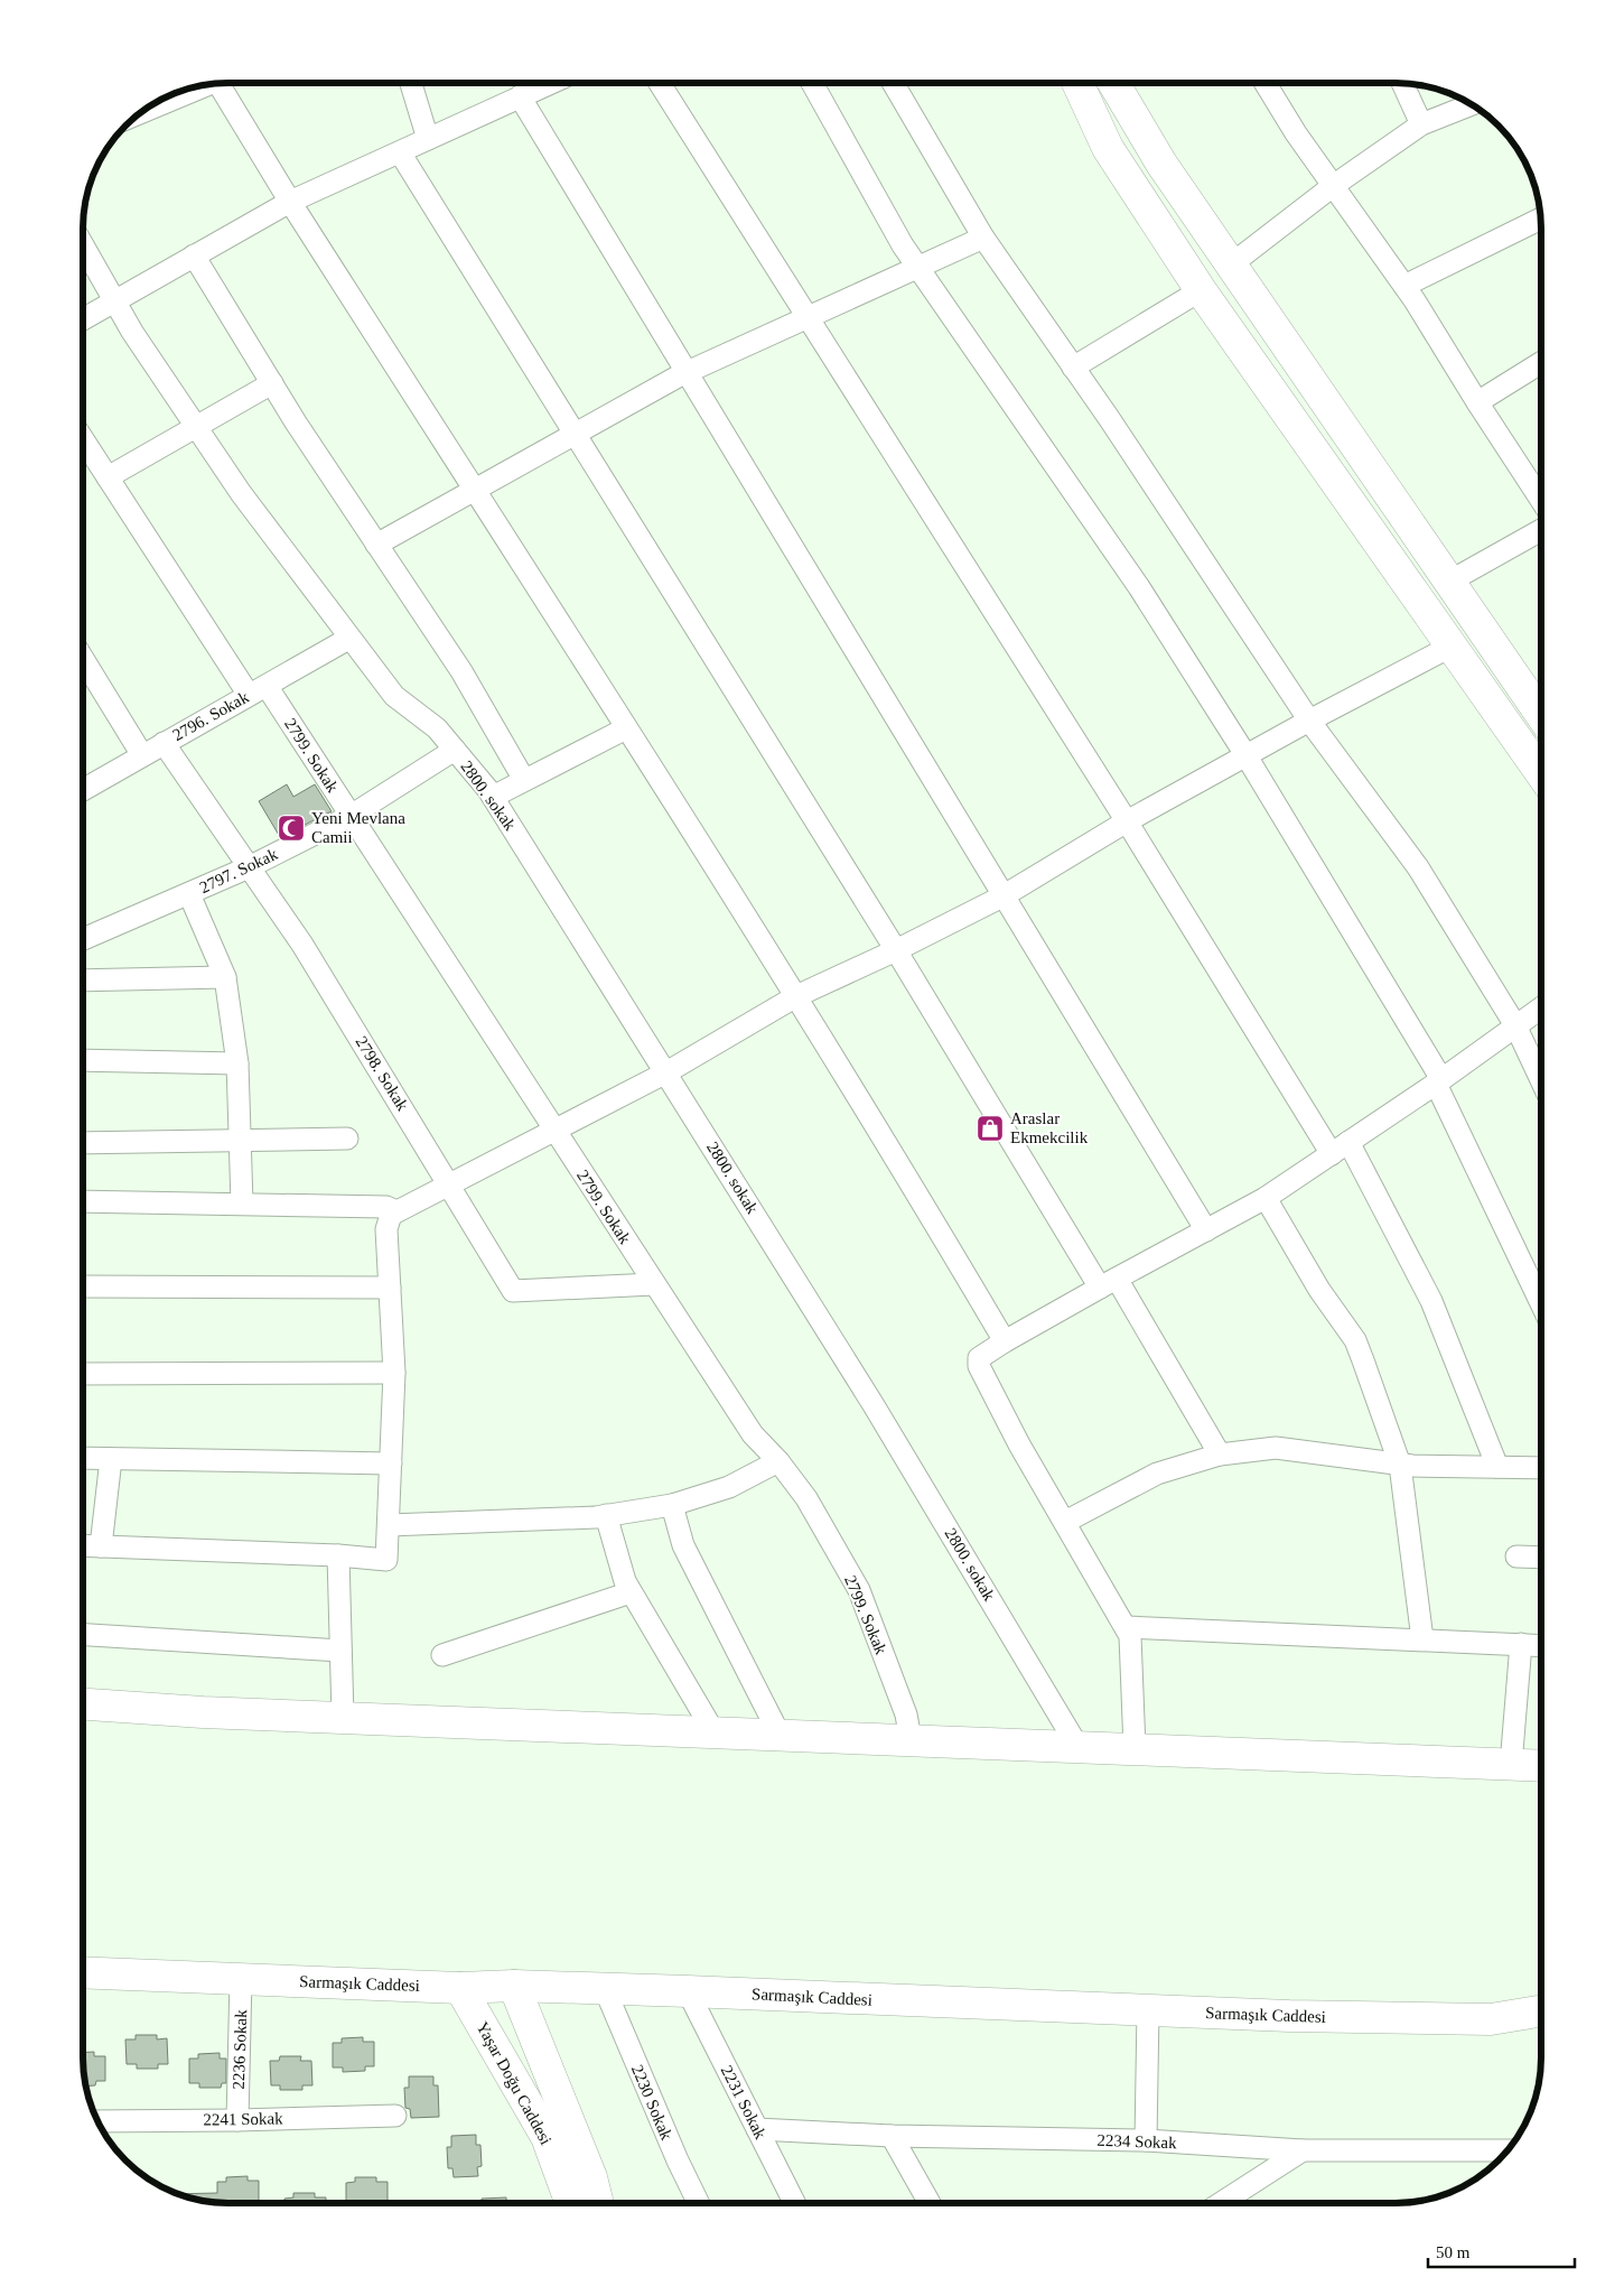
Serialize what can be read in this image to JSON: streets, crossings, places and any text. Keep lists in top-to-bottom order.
{
  "streets": {
    "main road": ["Sarmaşık Caddesi", "Yaşar Doğu Caddesi"],
    "street": [
      "2796. Sokak",
      "2799. Sokak",
      "2800. sokak",
      "2797. Sokak",
      "2798. Sokak",
      "2236 Sokak",
      "2230 Sokak",
      "2231 Sokak",
      "2241 Sokak",
      "2234 Sokak"
    ]
  },
  "crossings": [
    ["2796. Sokak", "2799. Sokak"],
    ["2796. Sokak", "2800. sokak"],
    ["2796. Sokak", "2798. Sokak"],
    ["2799. Sokak", "2797. Sokak"],
    ["2799. Sokak", "2798. Sokak"],
    ["2800. sokak", "2797. Sokak"],
    ["2797. Sokak", "2798. Sokak"],
    ["Sarmaşık Caddesi", "2236 Sokak"],
    ["Sarmaşık Caddesi", "Yaşar Doğu Caddesi"],
    ["Sarmaşık Caddesi", "2230 Sokak"],
    ["Sarmaşık Caddesi", "2231 Sokak"],
    ["2236 Sokak", "2241 Sokak"],
    ["2231 Sokak", "2234 Sokak"]
  ],
  "places": {
    "mosque": ["Yeni Mevlana Camii"],
    "shop": ["Araslar Ekmekcilik"]
  },
  "scale_bar": "50 m"
}
